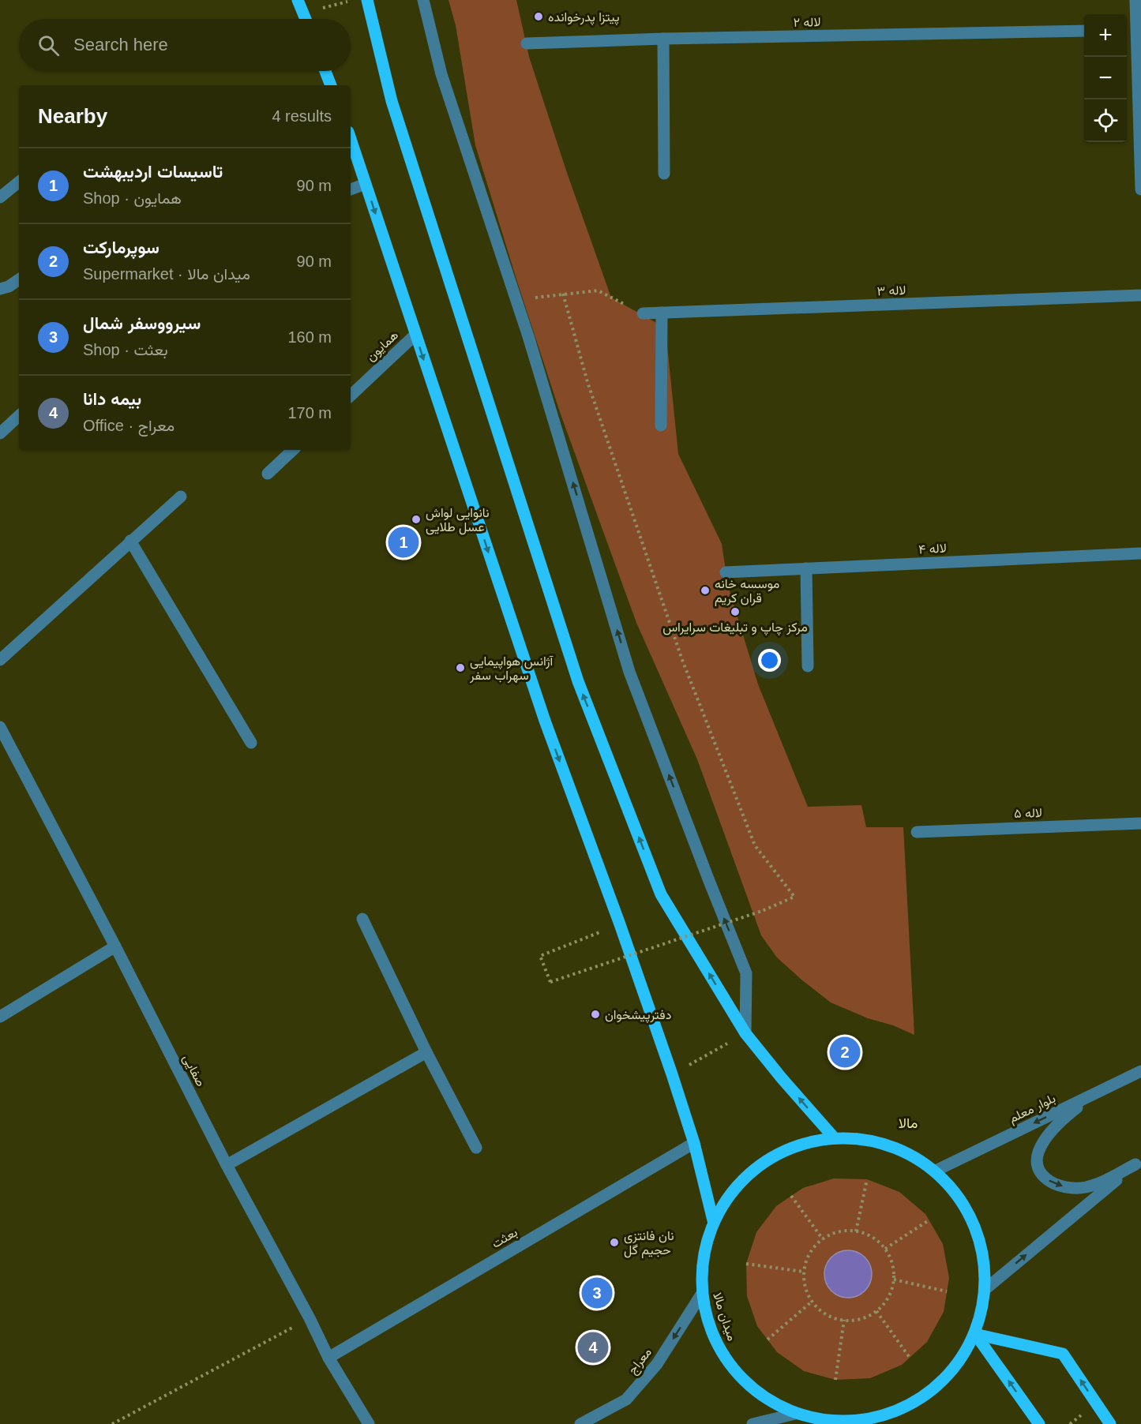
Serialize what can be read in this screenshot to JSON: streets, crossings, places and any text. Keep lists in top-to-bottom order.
{
  "streets": {
    "main road": ["میدان مالا"],
    "street": [
      "لاله ۲",
      "لاله ۳",
      "همایون",
      "لاله ۴",
      "لاله ۵",
      "صفایی",
      "بلوار معلم",
      "بعثت",
      "معراج"
    ]
  },
  "crossings": [
    ["صفایی", "بعثت"],
    ["بلوار معلم", "میدان مالا"],
    ["میدان مالا", "معراج"]
  ],
  "one_way": ["معراج"],
  "districts": ["مالا"],
  "places": [
    "پیتزا پدرخوانده",
    "نانوایی لواش عسل طلایی",
    "موسسه خانه قران کریم",
    "مرکز چاپ و تبلیغات سرایراس",
    "آژانس هواپیمایی سهراب سفر",
    "دفترپیشخوان",
    "نان فانتزی حجیم گل"
  ],
  "page": {
    "map_buttons": ["+", "−"],
    "search": "Search here",
    "heading": ["Nearby", "4 results"],
    "list": [
      {
        "mark": "1",
        "name": "تاسیسات اردیبهشت",
        "note": "Shop · همایون",
        "value": "90 m"
      },
      {
        "mark": "2",
        "name": "سوپرمارکت",
        "note": "Supermarket · میدان مالا",
        "value": "90 m"
      },
      {
        "mark": "3",
        "name": "سیرووسفر شمال",
        "note": "Shop · بعثت",
        "value": "160 m"
      },
      {
        "mark": "4",
        "name": "بیمه دانا",
        "note": "Office · معراج",
        "value": "170 m"
      }
    ],
    "pins": [
      "1",
      "2",
      "3",
      "4"
    ]
  }
}
